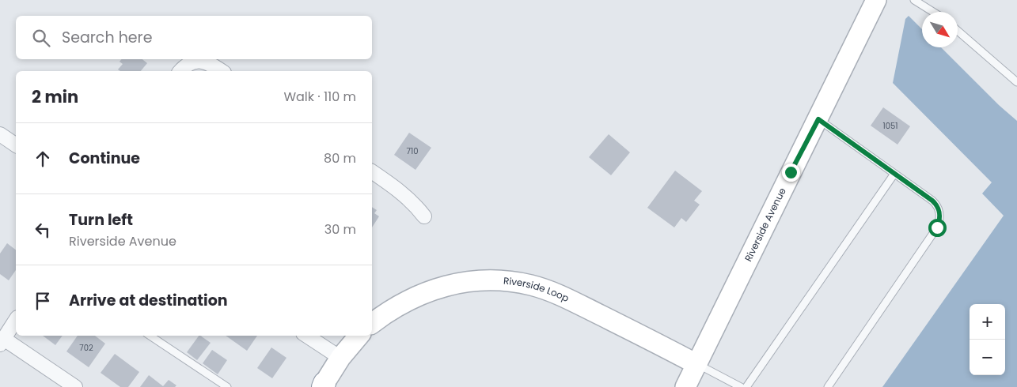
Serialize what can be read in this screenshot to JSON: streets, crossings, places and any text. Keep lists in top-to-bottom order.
{
  "streets": {
    "street": ["Riverside Avenue", "Riverside Loop"]
  },
  "crossings": [
    ["Riverside Avenue", "Riverside Loop"]
  ],
  "house_numbers": ["1051", "710", "702"],
  "north": "bottom right",
  "page": {
    "search": "Search here",
    "heading": ["2 min", "Walk · 110 m"],
    "list": [
      ["Continue", "80 m"],
      ["Turn left", "Riverside Avenue", "30 m"],
      "Arrive at destination"
    ],
    "map_buttons": ["+", "−"]
  }
}
